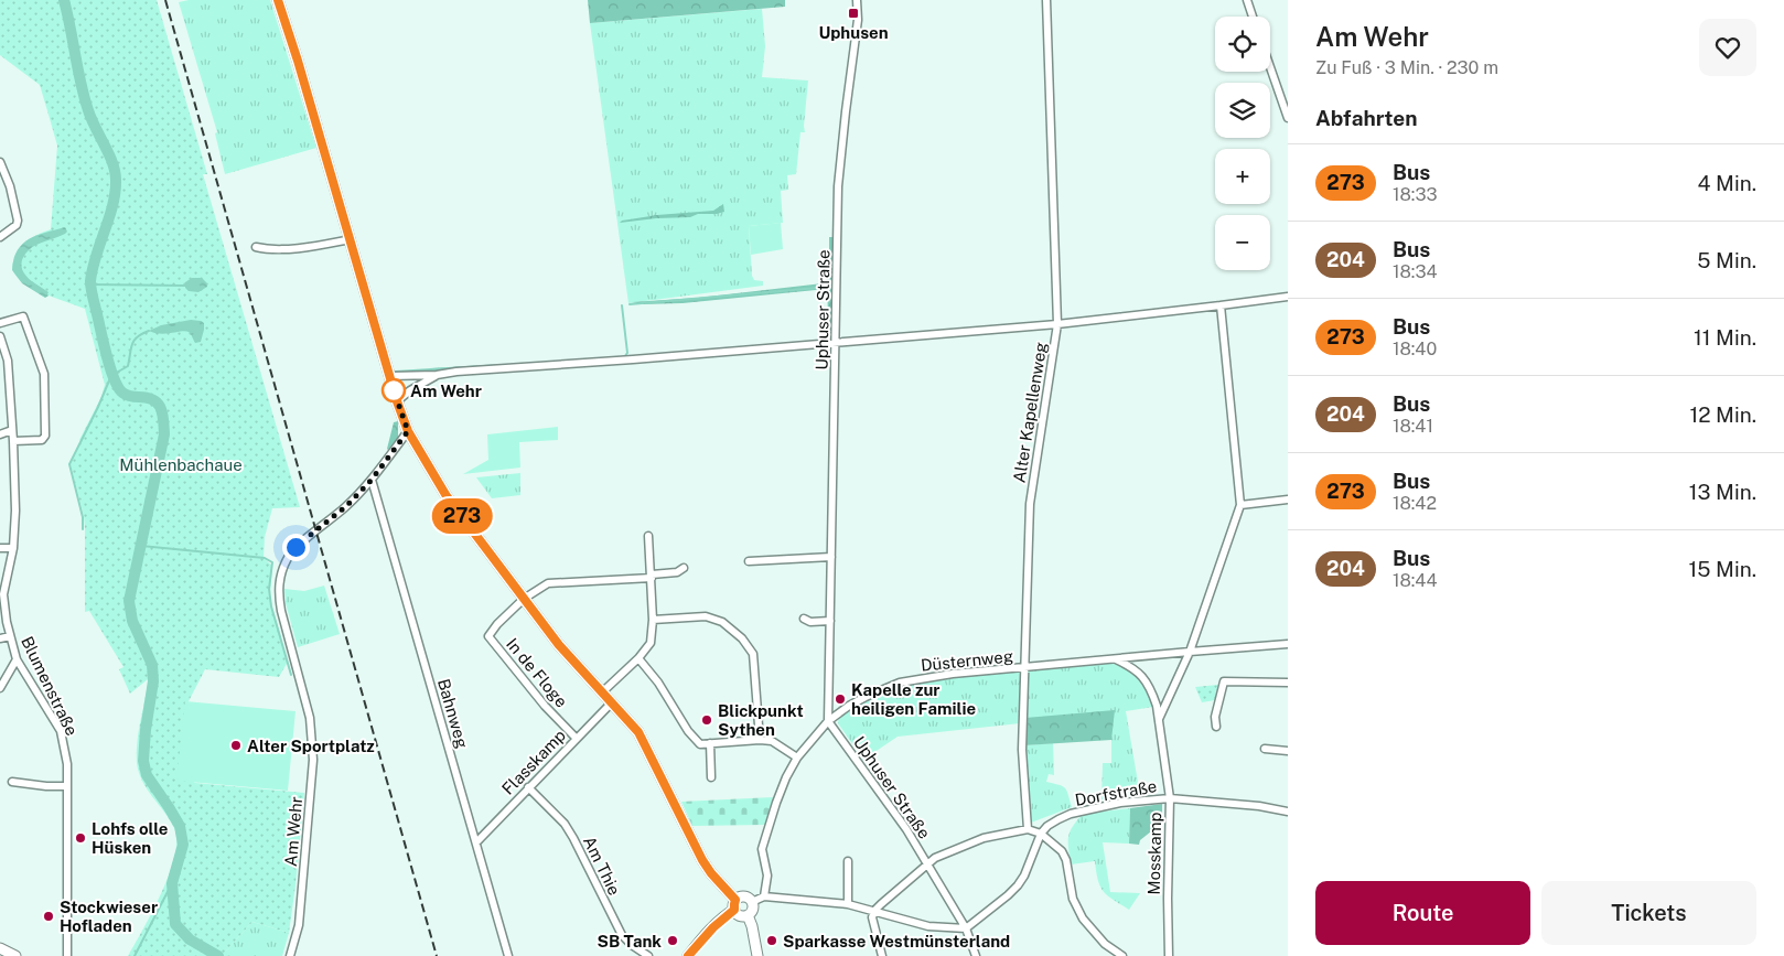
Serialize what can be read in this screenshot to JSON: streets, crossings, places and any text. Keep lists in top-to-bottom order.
{
  "streets": {
    "street": [
      "Uphuser Straße",
      "Alter Kapellenweg",
      "Düsternweg",
      "In de Floge",
      "Blumenstraße",
      "Bahnweg",
      "Flasskamp",
      "Dorfstraße",
      "Am Wehr",
      "Mosskamp",
      "Am Thie"
    ]
  },
  "crossings": [
    ["Uphuser Straße", "Düsternweg"],
    ["Alter Kapellenweg", "Düsternweg"],
    ["Düsternweg", "Mosskamp"],
    ["In de Floge", "Flasskamp"],
    ["Bahnweg", "Flasskamp"],
    ["Bahnweg", "Am Wehr"],
    ["Flasskamp", "Am Thie"],
    ["Dorfstraße", "Mosskamp"]
  ],
  "parks": ["Mühlenbachaue"],
  "places": {
    "transit": ["Uphusen"],
    "other": [
      "Am Wehr",
      "Kapelle zur heiligen Familie",
      "Blickpunkt Sythen",
      "Alter Sportplatz",
      "Lohfs olle Hüsken",
      "Stockwieser Hofladen",
      "SB Tank",
      "Sparkasse Westmünsterland"
    ]
  },
  "lines": ["bus line 273"],
  "page": {
    "on_map": "273",
    "heading": [
      ["Am Wehr", "Zu Fuß · 3 Min. · 230 m"],
      "Abfahrten"
    ],
    "map_buttons": ["+", "−"],
    "list": [
      {
        "mark": "273",
        "name": "Bus",
        "note": "18:33",
        "value": "4 Min."
      },
      {
        "mark": "204",
        "name": "Bus",
        "note": "18:34",
        "value": "5 Min."
      },
      {
        "mark": "273",
        "name": "Bus",
        "note": "18:40",
        "value": "11 Min."
      },
      {
        "mark": "204",
        "name": "Bus",
        "note": "18:41",
        "value": "12 Min."
      },
      {
        "mark": "273",
        "name": "Bus",
        "note": "18:42",
        "value": "13 Min."
      },
      {
        "mark": "204",
        "name": "Bus",
        "note": "18:44",
        "value": "15 Min."
      }
    ],
    "buttons": ["Route", "Tickets"]
  }
}
